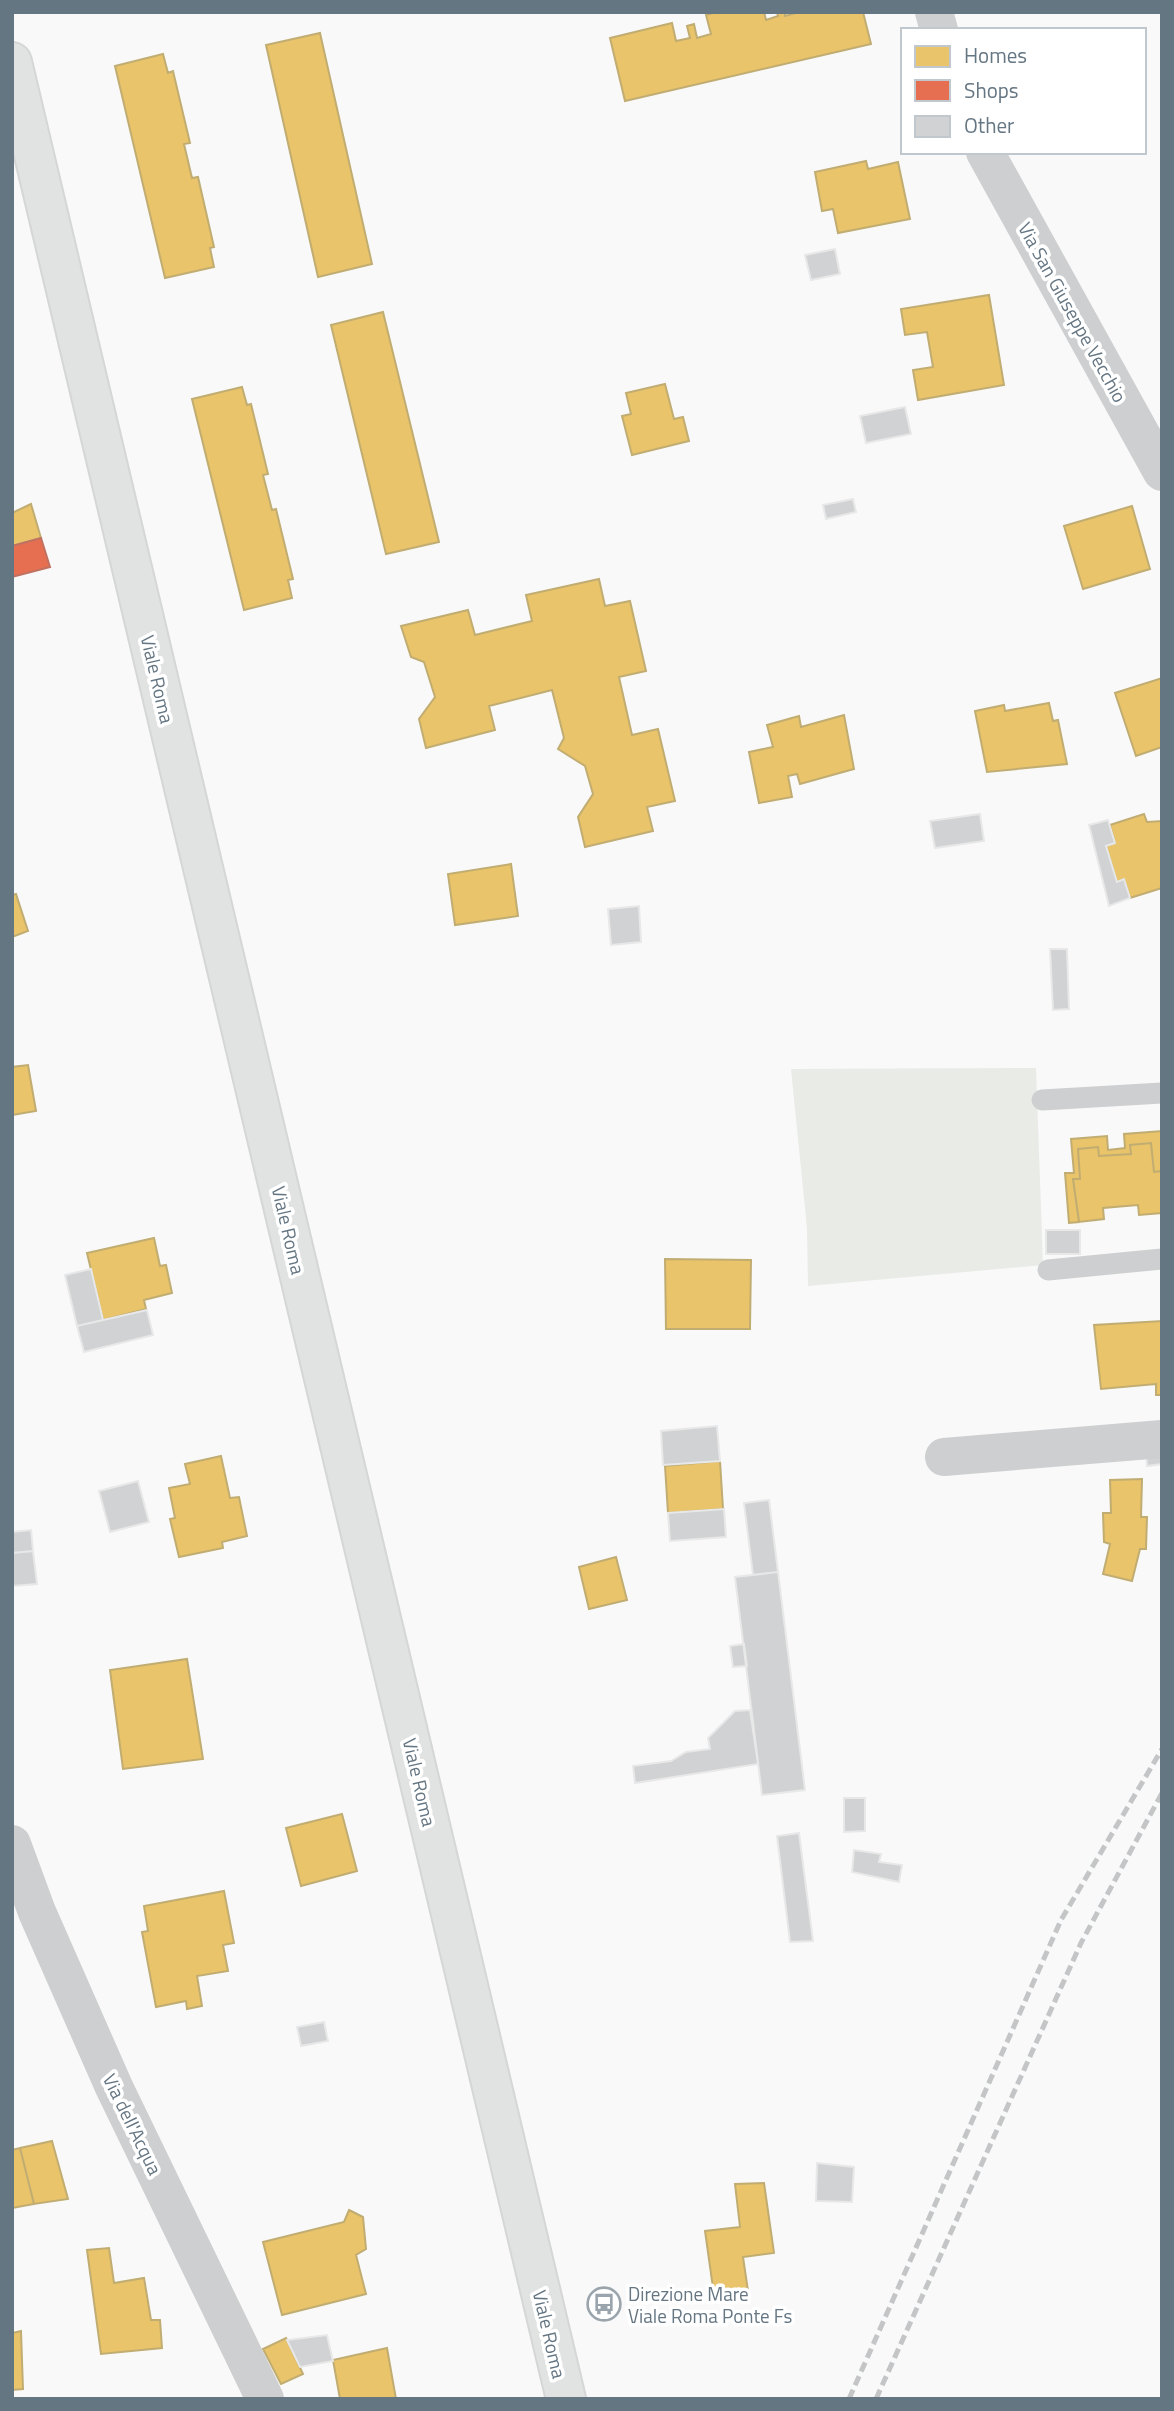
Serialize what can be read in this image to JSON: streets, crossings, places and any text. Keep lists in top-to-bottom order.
{
  "streets": {
    "main road": ["Viale Roma"],
    "street": ["Via San Giuseppe Vecchio", "Via dell'Acqua"]
  },
  "places": {
    "bus stop": ["Direzione Mare Viale Roma Ponte Fs"]
  },
  "legend": ["Homes", "Shops", "Other"]
}
